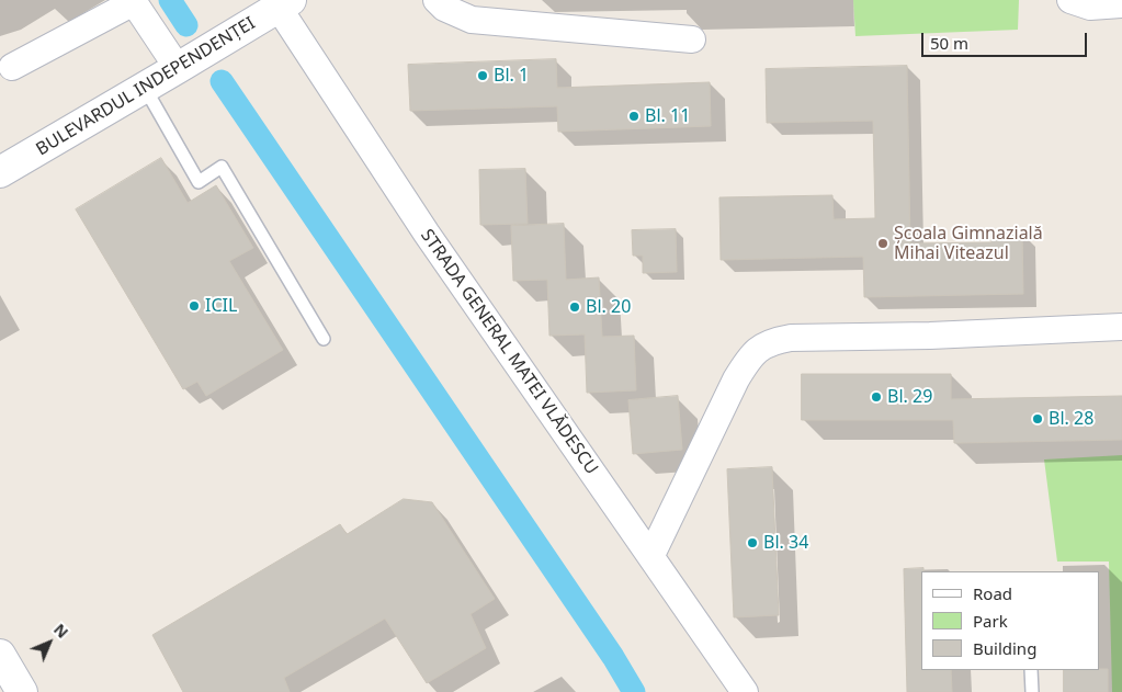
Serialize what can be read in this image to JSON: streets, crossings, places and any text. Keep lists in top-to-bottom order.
{
  "streets": {
    "main road": ["BULEVARDUL INDEPENDENȚEI"],
    "street": ["STRADA GENERAL MATEI VLĂDESCU"]
  },
  "crossings": [
    ["BULEVARDUL INDEPENDENȚEI", "STRADA GENERAL MATEI VLĂDESCU"]
  ],
  "places": [
    "Bl. 1",
    "Bl. 11",
    "Școala Gimnazială Mihai Viteazul",
    "ICIL",
    "Bl. 20",
    "Bl. 29",
    "Bl. 28",
    "Bl. 34"
  ],
  "legend": ["Road", "Park", "Building"],
  "scale_bar": "50 m",
  "north": "top right"
}
